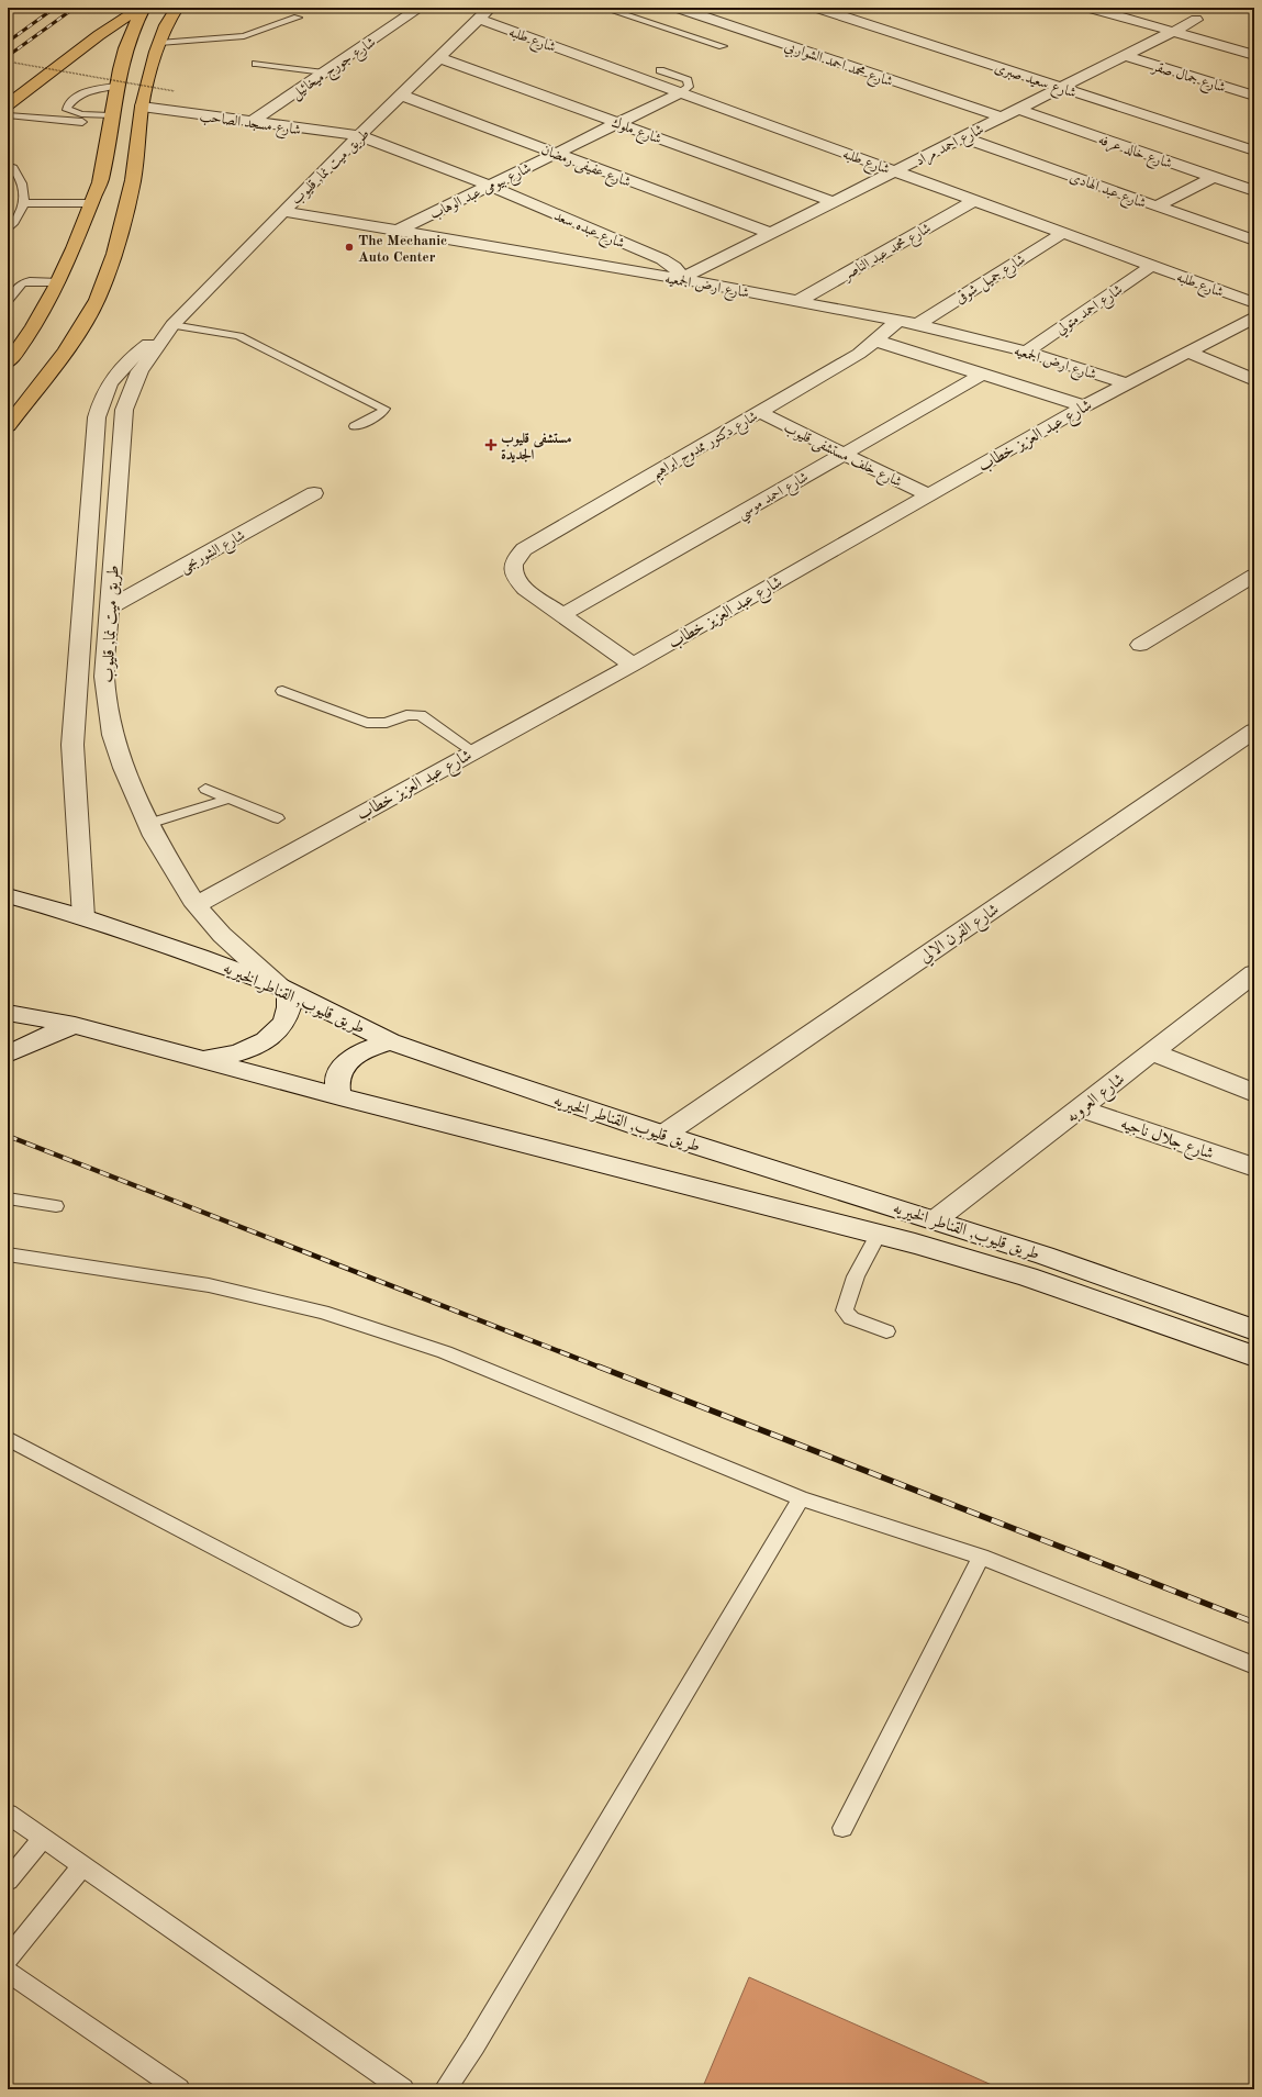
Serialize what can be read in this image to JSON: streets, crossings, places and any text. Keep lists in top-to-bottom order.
{
  "streets": {
    "street": [
      "شارع طلبه",
      "شارع محمد احمد الشواربي",
      "شارع جورج ميخائيل",
      "شارع جمال صقر",
      "شارع سعيد صبرى",
      "شارع مسجد الصاحب",
      "شارع ملوك",
      "شارع احمد مراد",
      "شارع خالد عرفه",
      "شارع عفيفى رمضان",
      "طريق ميت نما, قليوب",
      "شارع عبد الهادى",
      "شارع بيومى عبد الوهاب",
      "شارع عبده سعد",
      "شارع محمد عبد الناصر",
      "شارع جميل شوقى",
      "شارع ارض الجمعيه",
      "شارع احمد متولي",
      "شارع عبد العزيز خطاب",
      "شارع دكتور ممدوح ابراهيم",
      "شارع خلف مستشفى قليوب",
      "شارع احمد موسي",
      "شارع الشوربجى",
      "شارع الفرن الالي",
      "طريق قليوب, القناطر الخيريه",
      "شارع العروبه",
      "شارع جلال ناجيه"
    ]
  },
  "crossings": [
    ["شارع طلبه", "شارع احمد مراد"],
    ["شارع طلبه", "طريق ميت نما, قليوب"],
    ["شارع طلبه", "شارع بيومى عبد الوهاب"],
    ["شارع طلبه", "شارع محمد عبد الناصر"],
    ["شارع طلبه", "شارع جميل شوقى"],
    ["شارع طلبه", "شارع احمد متولي"],
    ["شارع محمد احمد الشواربي", "شارع احمد مراد"],
    ["شارع جورج ميخائيل", "شارع مسجد الصاحب"],
    ["شارع جمال صقر", "شارع احمد مراد"],
    ["شارع سعيد صبرى", "شارع احمد مراد"],
    ["شارع مسجد الصاحب", "طريق ميت نما, قليوب"],
    ["شارع مسجد الصاحب", "شارع بيومى عبد الوهاب"],
    ["شارع مسجد الصاحب", "شارع عبده سعد"],
    ["شارع ملوك", "شارع احمد مراد"],
    ["شارع ملوك", "طريق ميت نما, قليوب"],
    ["شارع ملوك", "شارع بيومى عبد الوهاب"],
    ["شارع احمد مراد", "شارع خالد عرفه"],
    ["شارع احمد مراد", "شارع عفيفى رمضان"],
    ["شارع احمد مراد", "شارع عبد الهادى"],
    ["شارع احمد مراد", "شارع عبده سعد"],
    ["شارع احمد مراد", "شارع ارض الجمعيه"],
    ["شارع عفيفى رمضان", "طريق ميت نما, قليوب"],
    ["شارع عفيفى رمضان", "شارع بيومى عبد الوهاب"],
    ["طريق ميت نما, قليوب", "شارع ارض الجمعيه"],
    ["طريق ميت نما, قليوب", "شارع عبد العزيز خطاب"],
    ["طريق ميت نما, قليوب", "شارع الشوربجى"],
    ["طريق ميت نما, قليوب", "طريق قليوب, القناطر الخيريه"],
    ["شارع بيومى عبد الوهاب", "شارع عبده سعد"],
    ["شارع بيومى عبد الوهاب", "شارع ارض الجمعيه"],
    ["شارع عبده سعد", "شارع ارض الجمعيه"],
    ["شارع محمد عبد الناصر", "شارع ارض الجمعيه"],
    ["شارع جميل شوقى", "شارع ارض الجمعيه"],
    ["شارع ارض الجمعيه", "شارع احمد متولي"],
    ["شارع ارض الجمعيه", "شارع عبد العزيز خطاب"],
    ["شارع ارض الجمعيه", "شارع دكتور ممدوح ابراهيم"],
    ["شارع عبد العزيز خطاب", "شارع خلف مستشفى قليوب"],
    ["شارع دكتور ممدوح ابراهيم", "شارع خلف مستشفى قليوب"],
    ["شارع دكتور ممدوح ابراهيم", "شارع احمد موسي"],
    ["شارع خلف مستشفى قليوب", "شارع احمد موسي"],
    ["شارع الفرن الالي", "طريق قليوب, القناطر الخيريه"],
    ["طريق قليوب, القناطر الخيريه", "شارع العروبه"],
    ["شارع العروبه", "شارع جلال ناجيه"]
  ],
  "places": {
    "other": ["The Mechanic Auto Center"],
    "health": ["مستشفى قليوب الجديدة"]
  }
}
